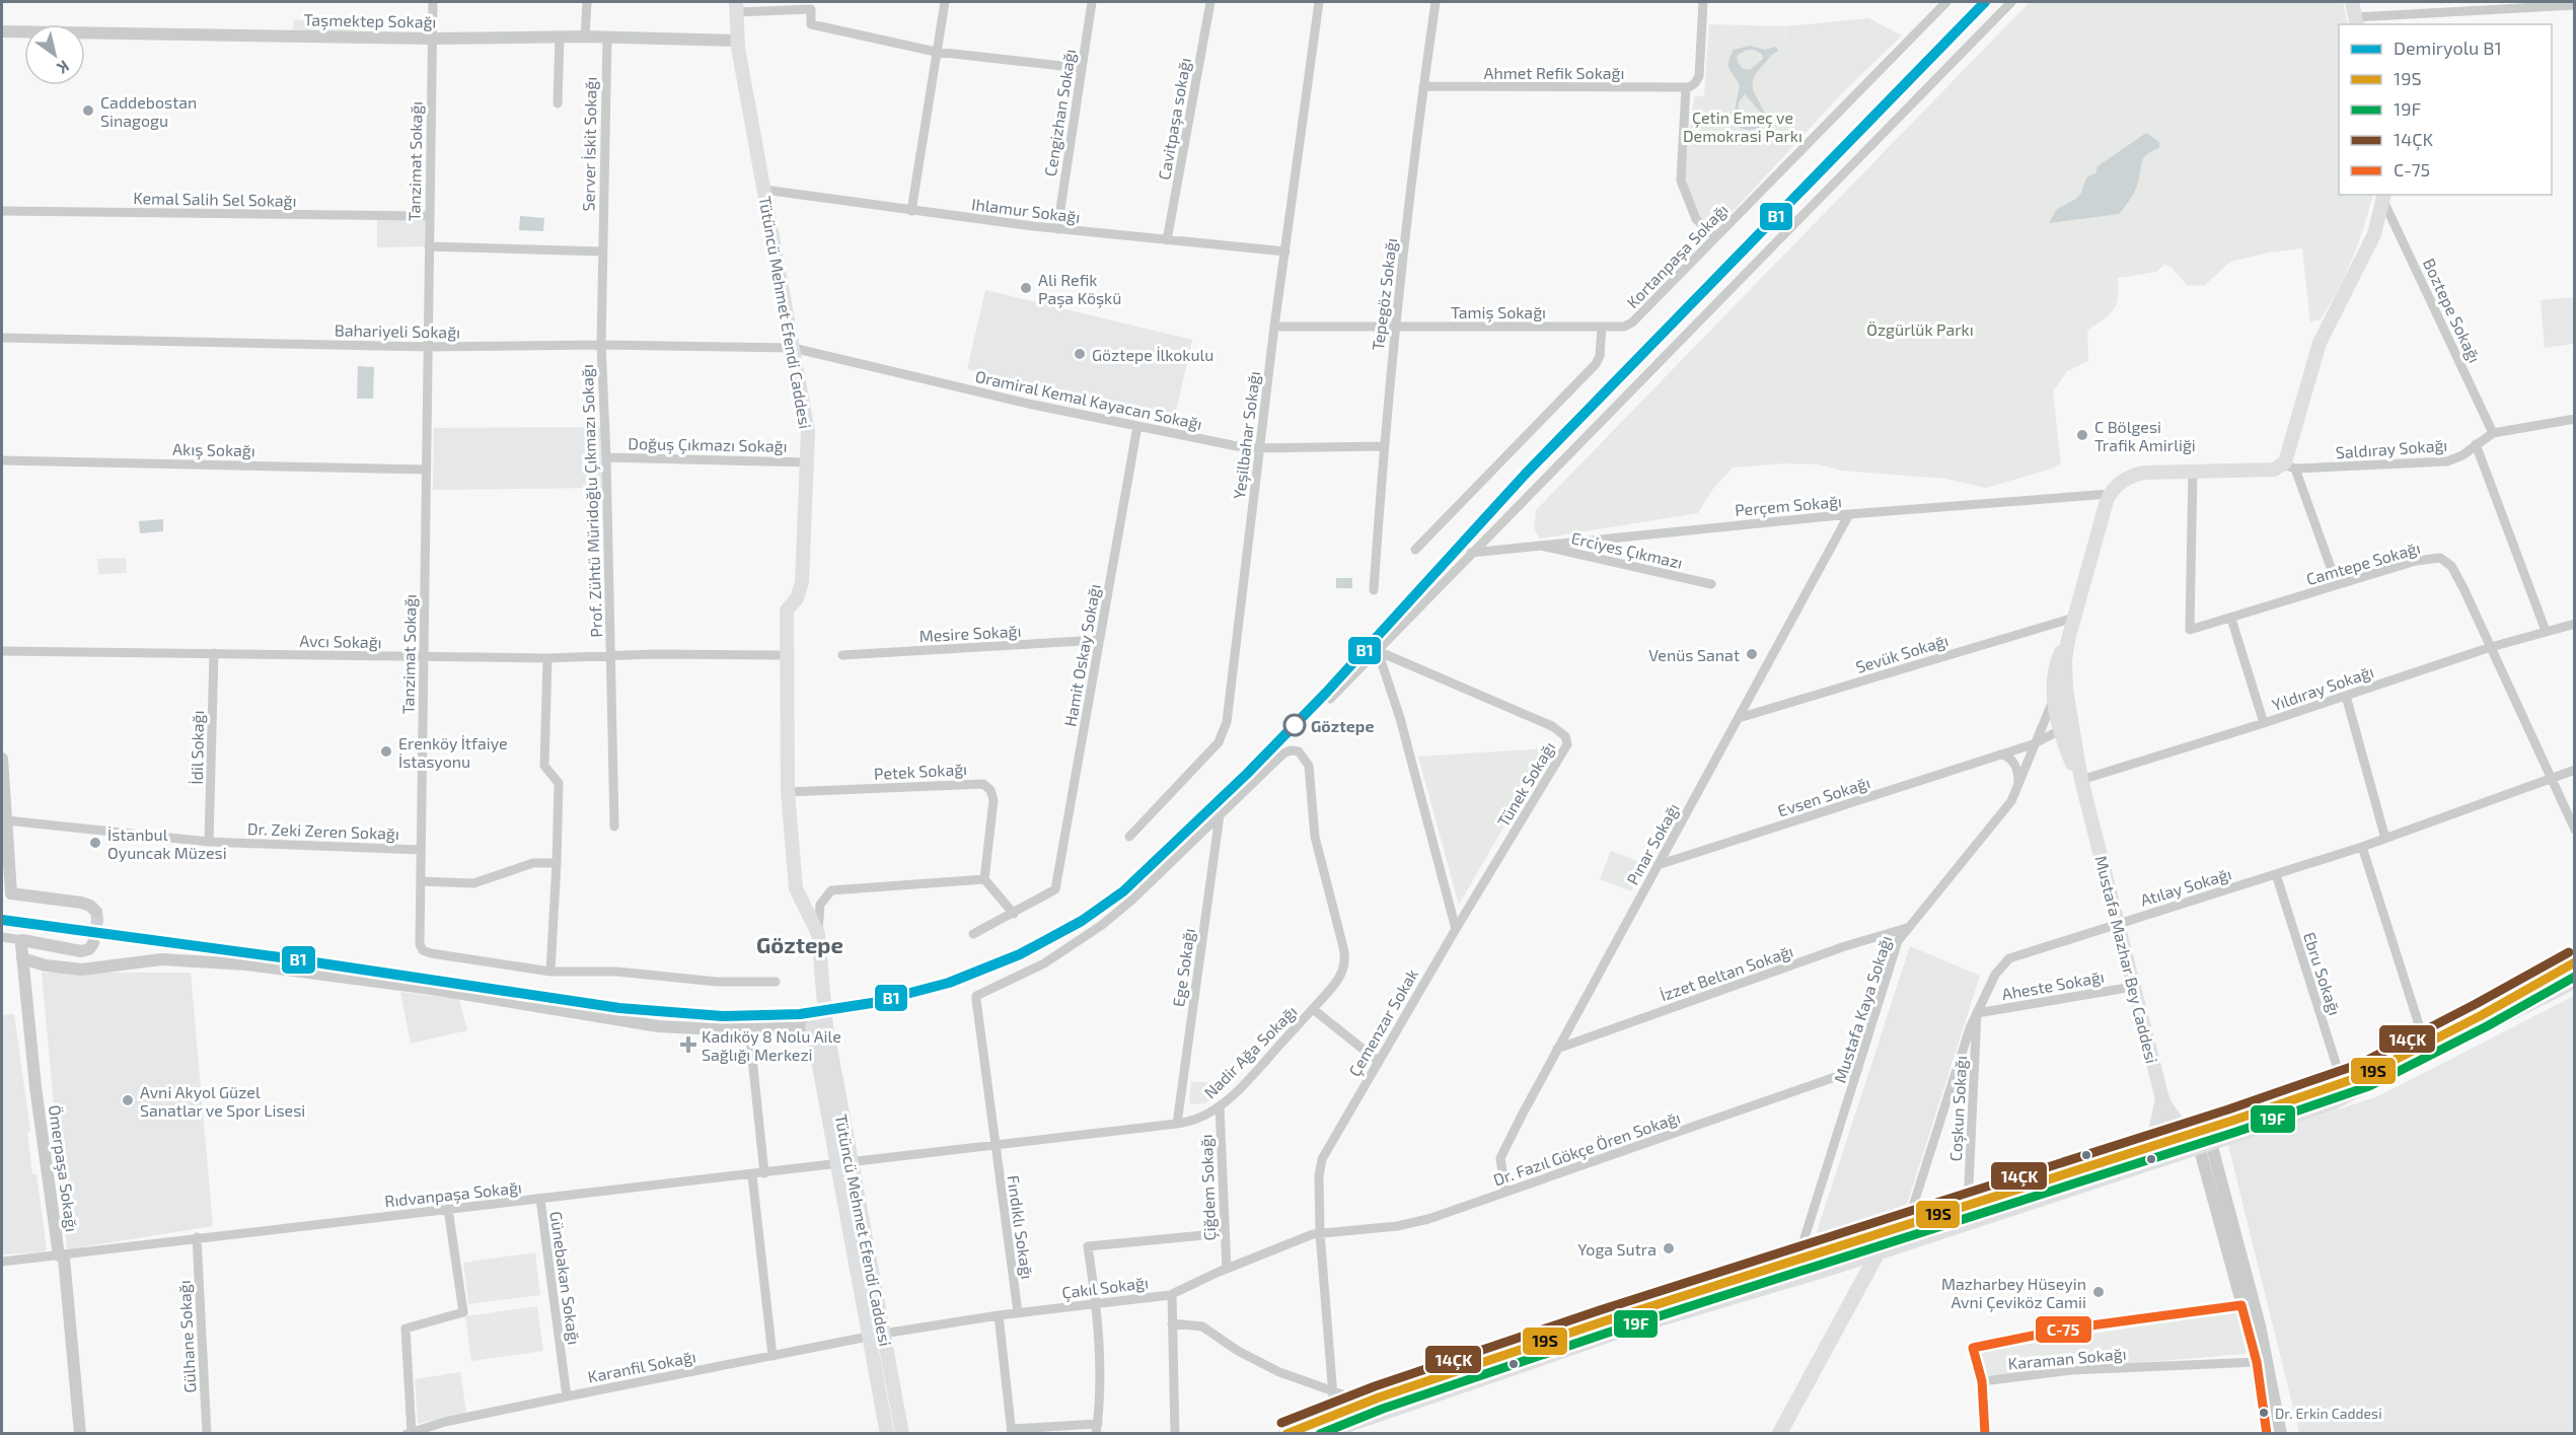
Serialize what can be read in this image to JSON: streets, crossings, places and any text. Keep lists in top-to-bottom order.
{
  "streets": {
    "main road": ["Tütüncü Mehmet Efendi Caddesi", "Mustafa Mazhar Bey Caddesi"],
    "street": [
      "Taşmektep Sokağı",
      "Ahmet Refik Sokağı",
      "Cengizhan Sokağı",
      "Cavitpaşa sokağı",
      "Server İskit Sokağı",
      "Tanzimat Sokağı",
      "Kemal Salih Sel Sokağı",
      "Ihlamur Sokağı",
      "Kortanpaşa Sokağı",
      "Tepegöz Sokağı",
      "Boztepe Sokağı",
      "Tamiş Sokağı",
      "Bahariyeli Sokağı",
      "Oramiral Kemal Kayacan Sokağı",
      "Yeşilbahar Sokağı",
      "Doğuş Çıkmazı Sokağı",
      "Saldıray Sokağı",
      "Akış Sokağı",
      "Prof. Zühtü Müridoğlu Çıkmazı Sokağı",
      "Perçem Sokağı",
      "Erciyes Çıkmazı",
      "Camtepe Sokağı",
      "Mesire Sokağı",
      "Avcı Sokağı",
      "Sevük Sokağı",
      "Hamit Oskay Sokağı",
      "Yıldıray Sokağı",
      "İdil Sokağı",
      "Petek Sokağı",
      "Tünek Sokağı",
      "Evsen Sokağı",
      "Dr. Zeki Zeren Sokağı",
      "Pınar Sokağı",
      "Atılay Sokağı",
      "Ege Sokağı",
      "İzzet Beltan Sokağı",
      "Ebru Sokağı",
      "Aheste Sokağı",
      "Mustafa Kaya Sokağı",
      "Çemenzar Sokak",
      "Nadir Ağa Sokağı",
      "Coşkun Sokağı",
      "Dr. Fazıl Gökçe Ören Sokağı",
      "Ömerpaşa Sokağı",
      "Çiğdem Sokağı",
      "Rıdvanpaşa Sokağı",
      "Fındıklı Sokağı",
      "Günebakan Sokağı",
      "Çakıl Sokağı",
      "Gülhane Sokağı",
      "Karaman Sokağı",
      "Karanfil Sokağı"
    ]
  },
  "crossings": [
    ["Taşmektep Sokağı", "Server İskit Sokağı"],
    ["Taşmektep Sokağı", "Tanzimat Sokağı"],
    ["Taşmektep Sokağı", "Tütüncü Mehmet Efendi Caddesi"],
    ["Ahmet Refik Sokağı", "Tepegöz Sokağı"],
    ["Cengizhan Sokağı", "Ihlamur Sokağı"],
    ["Cavitpaşa sokağı", "Ihlamur Sokağı"],
    ["Server İskit Sokağı", "Bahariyeli Sokağı"],
    ["Server İskit Sokağı", "Prof. Zühtü Müridoğlu Çıkmazı Sokağı"],
    ["Tanzimat Sokağı", "Kemal Salih Sel Sokağı"],
    ["Tanzimat Sokağı", "Bahariyeli Sokağı"],
    ["Tanzimat Sokağı", "Akış Sokağı"],
    ["Tanzimat Sokağı", "Avcı Sokağı"],
    ["Tanzimat Sokağı", "Dr. Zeki Zeren Sokağı"],
    ["Ihlamur Sokağı", "Tütüncü Mehmet Efendi Caddesi"],
    ["Ihlamur Sokağı", "Yeşilbahar Sokağı"],
    ["Kortanpaşa Sokağı", "Tamiş Sokağı"],
    ["Tepegöz Sokağı", "Tamiş Sokağı"],
    ["Tepegöz Sokağı", "Oramiral Kemal Kayacan Sokağı"],
    ["Boztepe Sokağı", "Saldıray Sokağı"],
    ["Tamiş Sokağı", "Yeşilbahar Sokağı"],
    ["Tütüncü Mehmet Efendi Caddesi", "Bahariyeli Sokağı"],
    ["Tütüncü Mehmet Efendi Caddesi", "Oramiral Kemal Kayacan Sokağı"],
    ["Tütüncü Mehmet Efendi Caddesi", "Doğuş Çıkmazı Sokağı"],
    ["Tütüncü Mehmet Efendi Caddesi", "Avcı Sokağı"],
    ["Tütüncü Mehmet Efendi Caddesi", "Petek Sokağı"],
    ["Tütüncü Mehmet Efendi Caddesi", "Nadir Ağa Sokağı"],
    ["Tütüncü Mehmet Efendi Caddesi", "Rıdvanpaşa Sokağı"],
    ["Tütüncü Mehmet Efendi Caddesi", "Çakıl Sokağı"],
    ["Tütüncü Mehmet Efendi Caddesi", "Karanfil Sokağı"],
    ["Bahariyeli Sokağı", "Oramiral Kemal Kayacan Sokağı"],
    ["Bahariyeli Sokağı", "Prof. Zühtü Müridoğlu Çıkmazı Sokağı"],
    ["Oramiral Kemal Kayacan Sokağı", "Yeşilbahar Sokağı"],
    ["Oramiral Kemal Kayacan Sokağı", "Hamit Oskay Sokağı"],
    ["Doğuş Çıkmazı Sokağı", "Prof. Zühtü Müridoğlu Çıkmazı Sokağı"],
    ["Prof. Zühtü Müridoğlu Çıkmazı Sokağı", "Avcı Sokağı"],
    ["Perçem Sokağı", "Erciyes Çıkmazı"],
    ["Perçem Sokağı", "Pınar Sokağı"],
    ["Perçem Sokağı", "Mustafa Mazhar Bey Caddesi"],
    ["Camtepe Sokağı", "Yıldıray Sokağı"],
    ["Camtepe Sokağı", "Atılay Sokağı"],
    ["Mesire Sokağı", "Hamit Oskay Sokağı"],
    ["Avcı Sokağı", "İdil Sokağı"],
    ["Sevük Sokağı", "Pınar Sokağı"],
    ["Sevük Sokağı", "Mustafa Mazhar Bey Caddesi"],
    ["Yıldıray Sokağı", "Mustafa Mazhar Bey Caddesi"],
    ["İdil Sokağı", "Dr. Zeki Zeren Sokağı"],
    ["Tünek Sokağı", "Çemenzar Sokak"],
    ["Evsen Sokağı", "Pınar Sokağı"],
    ["Evsen Sokağı", "Mustafa Mazhar Bey Caddesi"],
    ["Evsen Sokağı", "Mustafa Kaya Sokağı"],
    ["Pınar Sokağı", "İzzet Beltan Sokağı"],
    ["Pınar Sokağı", "Dr. Fazıl Gökçe Ören Sokağı"],
    ["Atılay Sokağı", "Mustafa Mazhar Bey Caddesi"],
    ["Atılay Sokağı", "Ebru Sokağı"],
    ["Atılay Sokağı", "Aheste Sokağı"],
    ["Atılay Sokağı", "Coşkun Sokağı"],
    ["Mustafa Mazhar Bey Caddesi", "Aheste Sokağı"],
    ["Mustafa Mazhar Bey Caddesi", "Mustafa Kaya Sokağı"],
    ["Ege Sokağı", "Nadir Ağa Sokağı"],
    ["Ege Sokağı", "Fındıklı Sokağı"],
    ["İzzet Beltan Sokağı", "Mustafa Kaya Sokağı"],
    ["Aheste Sokağı", "Coşkun Sokağı"],
    ["Mustafa Kaya Sokağı", "Dr. Fazıl Gökçe Ören Sokağı"],
    ["Çemenzar Sokak", "Dr. Fazıl Gökçe Ören Sokağı"],
    ["Çemenzar Sokak", "Çakıl Sokağı"],
    ["Nadir Ağa Sokağı", "Çiğdem Sokağı"],
    ["Nadir Ağa Sokağı", "Rıdvanpaşa Sokağı"],
    ["Nadir Ağa Sokağı", "Fındıklı Sokağı"],
    ["Dr. Fazıl Gökçe Ören Sokağı", "Çakıl Sokağı"],
    ["Ömerpaşa Sokağı", "Rıdvanpaşa Sokağı"],
    ["Çiğdem Sokağı", "Çakıl Sokağı"],
    ["Rıdvanpaşa Sokağı", "Günebakan Sokağı"],
    ["Rıdvanpaşa Sokağı", "Gülhane Sokağı"],
    ["Fındıklı Sokağı", "Çakıl Sokağı"],
    ["Günebakan Sokağı", "Karanfil Sokağı"],
    ["Çakıl Sokağı", "Karanfil Sokağı"]
  ],
  "districts": ["Göztepe"],
  "parks": ["Çetin Emeç ve Demokrasi Parkı", "Özgürlük Parkı"],
  "places": {
    "other": [
      "Caddebostan Sinagogu",
      "Ali Refik Paşa Köşkü",
      "Göztepe İlkokulu",
      "C Bölgesi Trafik Amirliği",
      "Venüs Sanat",
      "Göztepe",
      "Erenköy İtfaiye İstasyonu",
      "İstanbul Oyuncak Müzesi",
      "Avni Akyol Güzel Sanatlar ve Spor Lisesi",
      "Yoga Sutra",
      "Mazharbey Hüseyin Avni Çeviköz Camii",
      "Dr. Erkin Caddesi"
    ],
    "health": ["Kadıköy 8 Nolu Aile Sağlığı Merkezi"]
  },
  "lines": [
    "rail line B1",
    "transit line 14ÇK",
    "transit line 19S",
    "transit line 19F",
    "transit line C-75"
  ],
  "legend": [
    "Demiryolu B1",
    "19S",
    "19F",
    "14ÇK",
    "C-75"
  ],
  "north": "bottom right"
}
